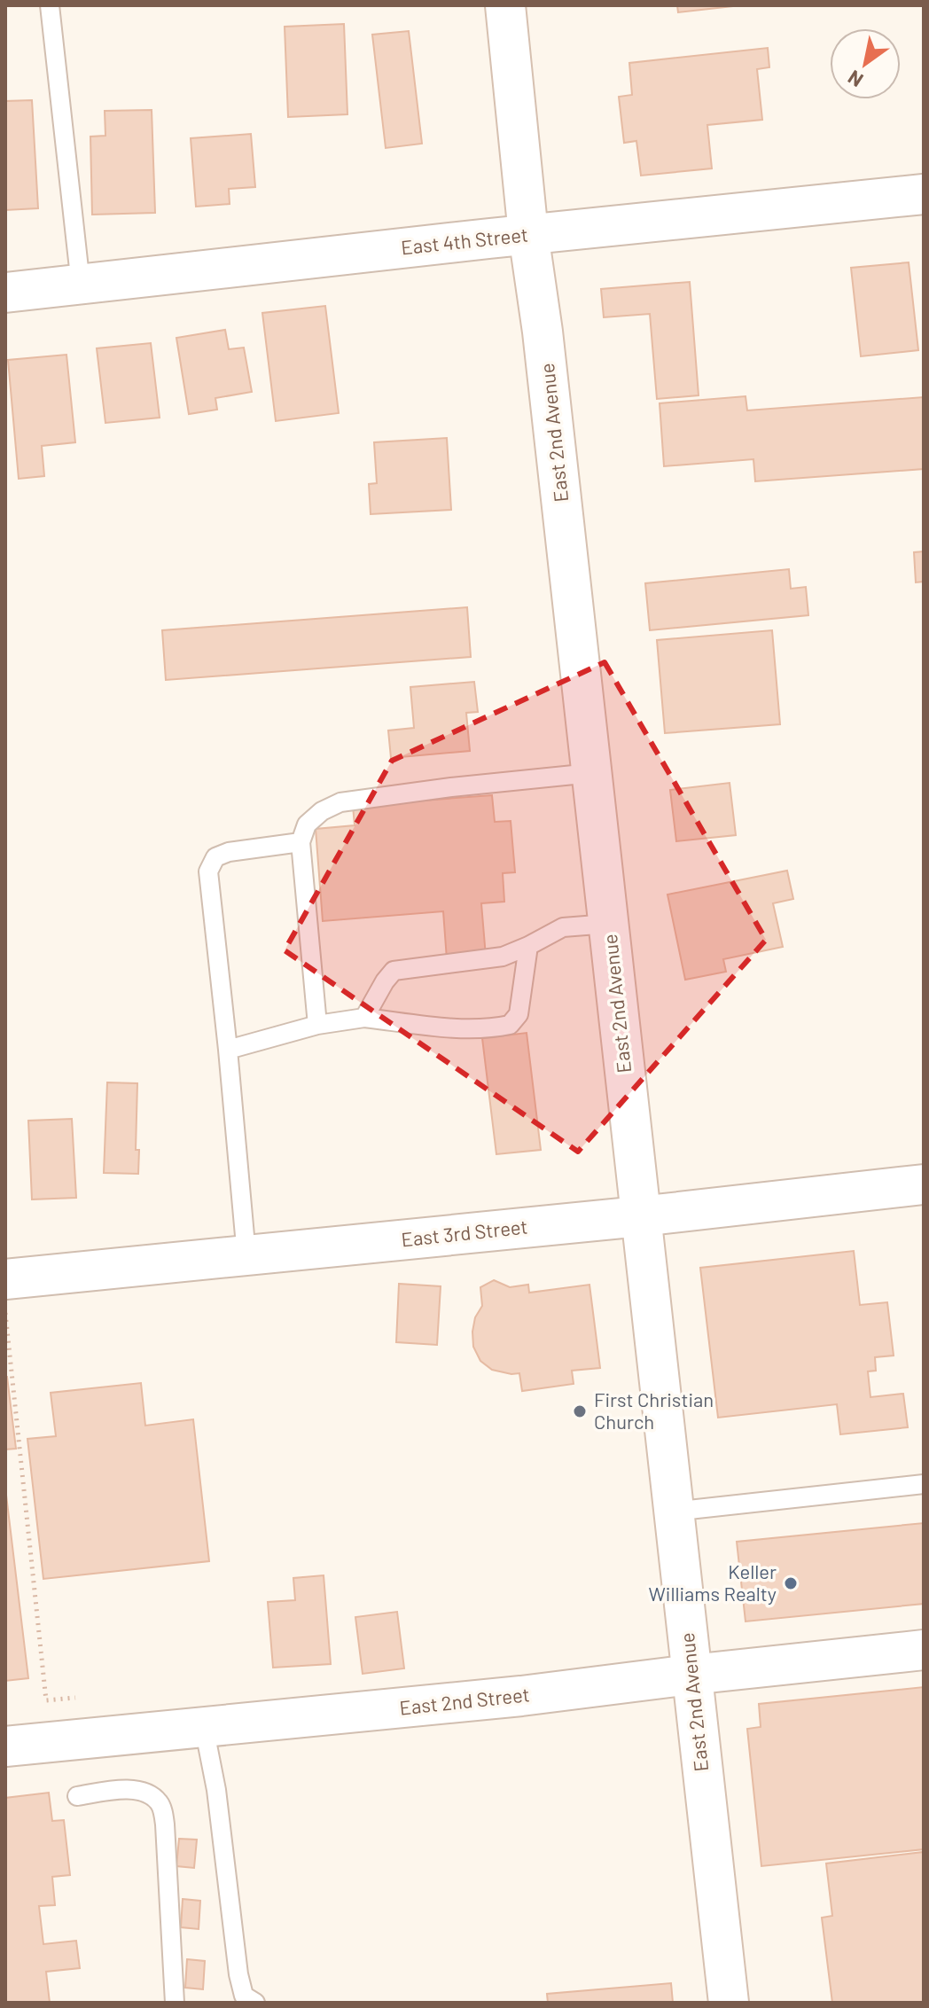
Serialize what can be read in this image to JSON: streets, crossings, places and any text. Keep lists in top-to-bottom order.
{
  "streets": {
    "street": [
      "East 4th Street",
      "East 2nd Avenue",
      "East 3rd Street",
      "East 2nd Street"
    ]
  },
  "crossings": [
    ["East 4th Street", "East 2nd Avenue"],
    ["East 2nd Avenue", "East 3rd Street"],
    ["East 2nd Avenue", "East 2nd Street"]
  ],
  "places": ["First Christian Church", "Keller Williams Realty"],
  "north": "bottom left"
}
